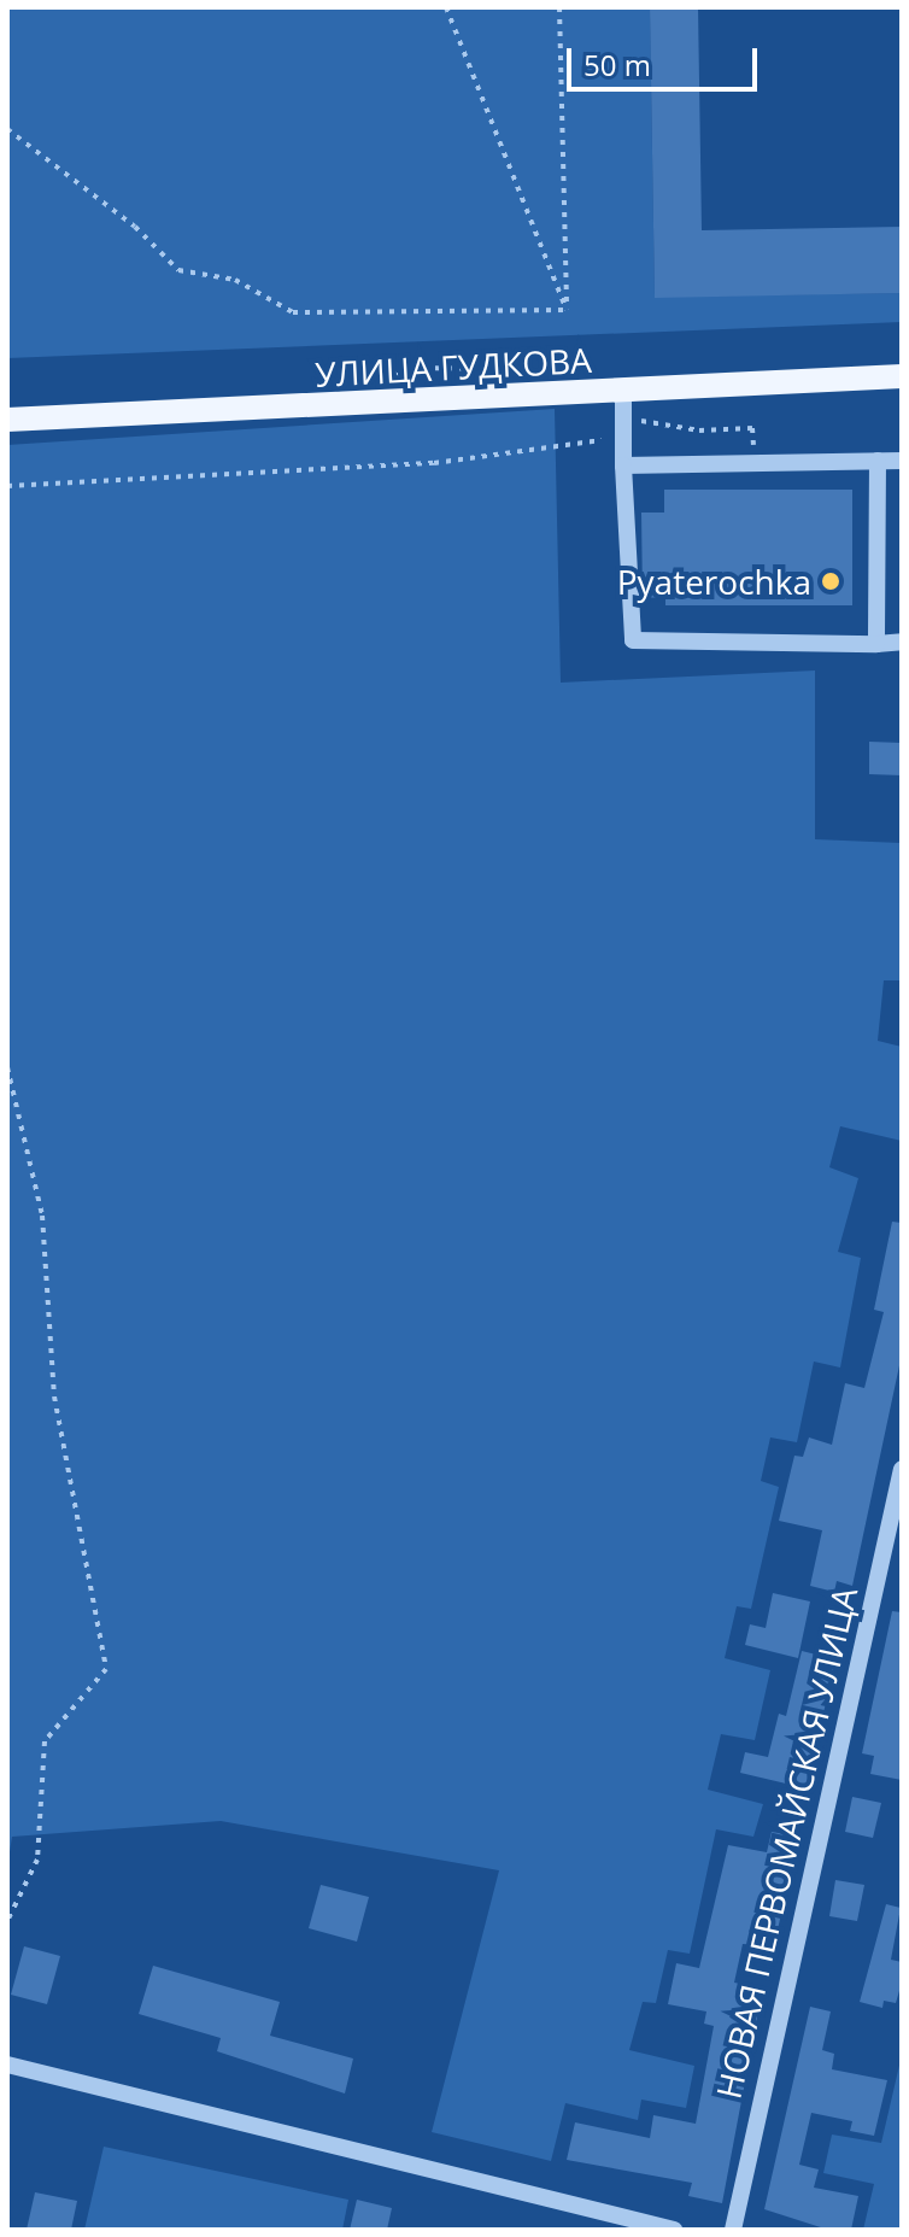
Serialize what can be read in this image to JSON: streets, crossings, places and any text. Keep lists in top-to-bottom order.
{
  "streets": {
    "main road": ["УЛИЦА ГУДКОВА"],
    "street": ["НОВАЯ ПЕРВОМАЙСКАЯ УЛИЦА"]
  },
  "places": ["Pyaterochka"],
  "scale_bar": "50 m"
}
